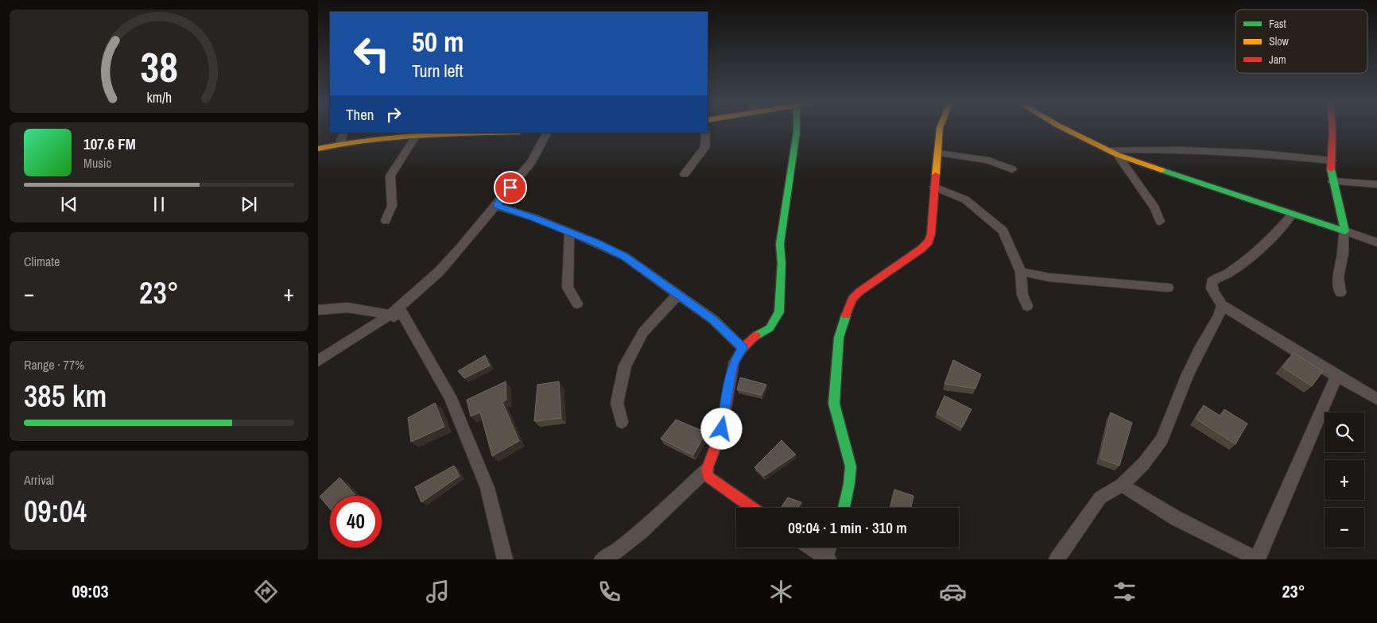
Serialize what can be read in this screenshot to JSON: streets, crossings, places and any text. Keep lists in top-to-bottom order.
{
  "legend": ["Fast", "Slow", "Jam"],
  "page": {
    "turn": ["50 m", "Turn left"],
    "then": "Then",
    "song": ["107.6 FM", "Music"],
    "tile": [
      "Climate",
      ["Range · 77%", "385 km"],
      ["Arrival", "09:04"]
    ],
    "heat": ["−", "23°", "+"],
    "map_buttons": ["+", "−"],
    "limit": "40",
    "trip": "09:04 · 1 min · 310 m",
    "tabs": ["09:03", "23°"],
    "gauge": ["38", "km/h"]
  }
}
